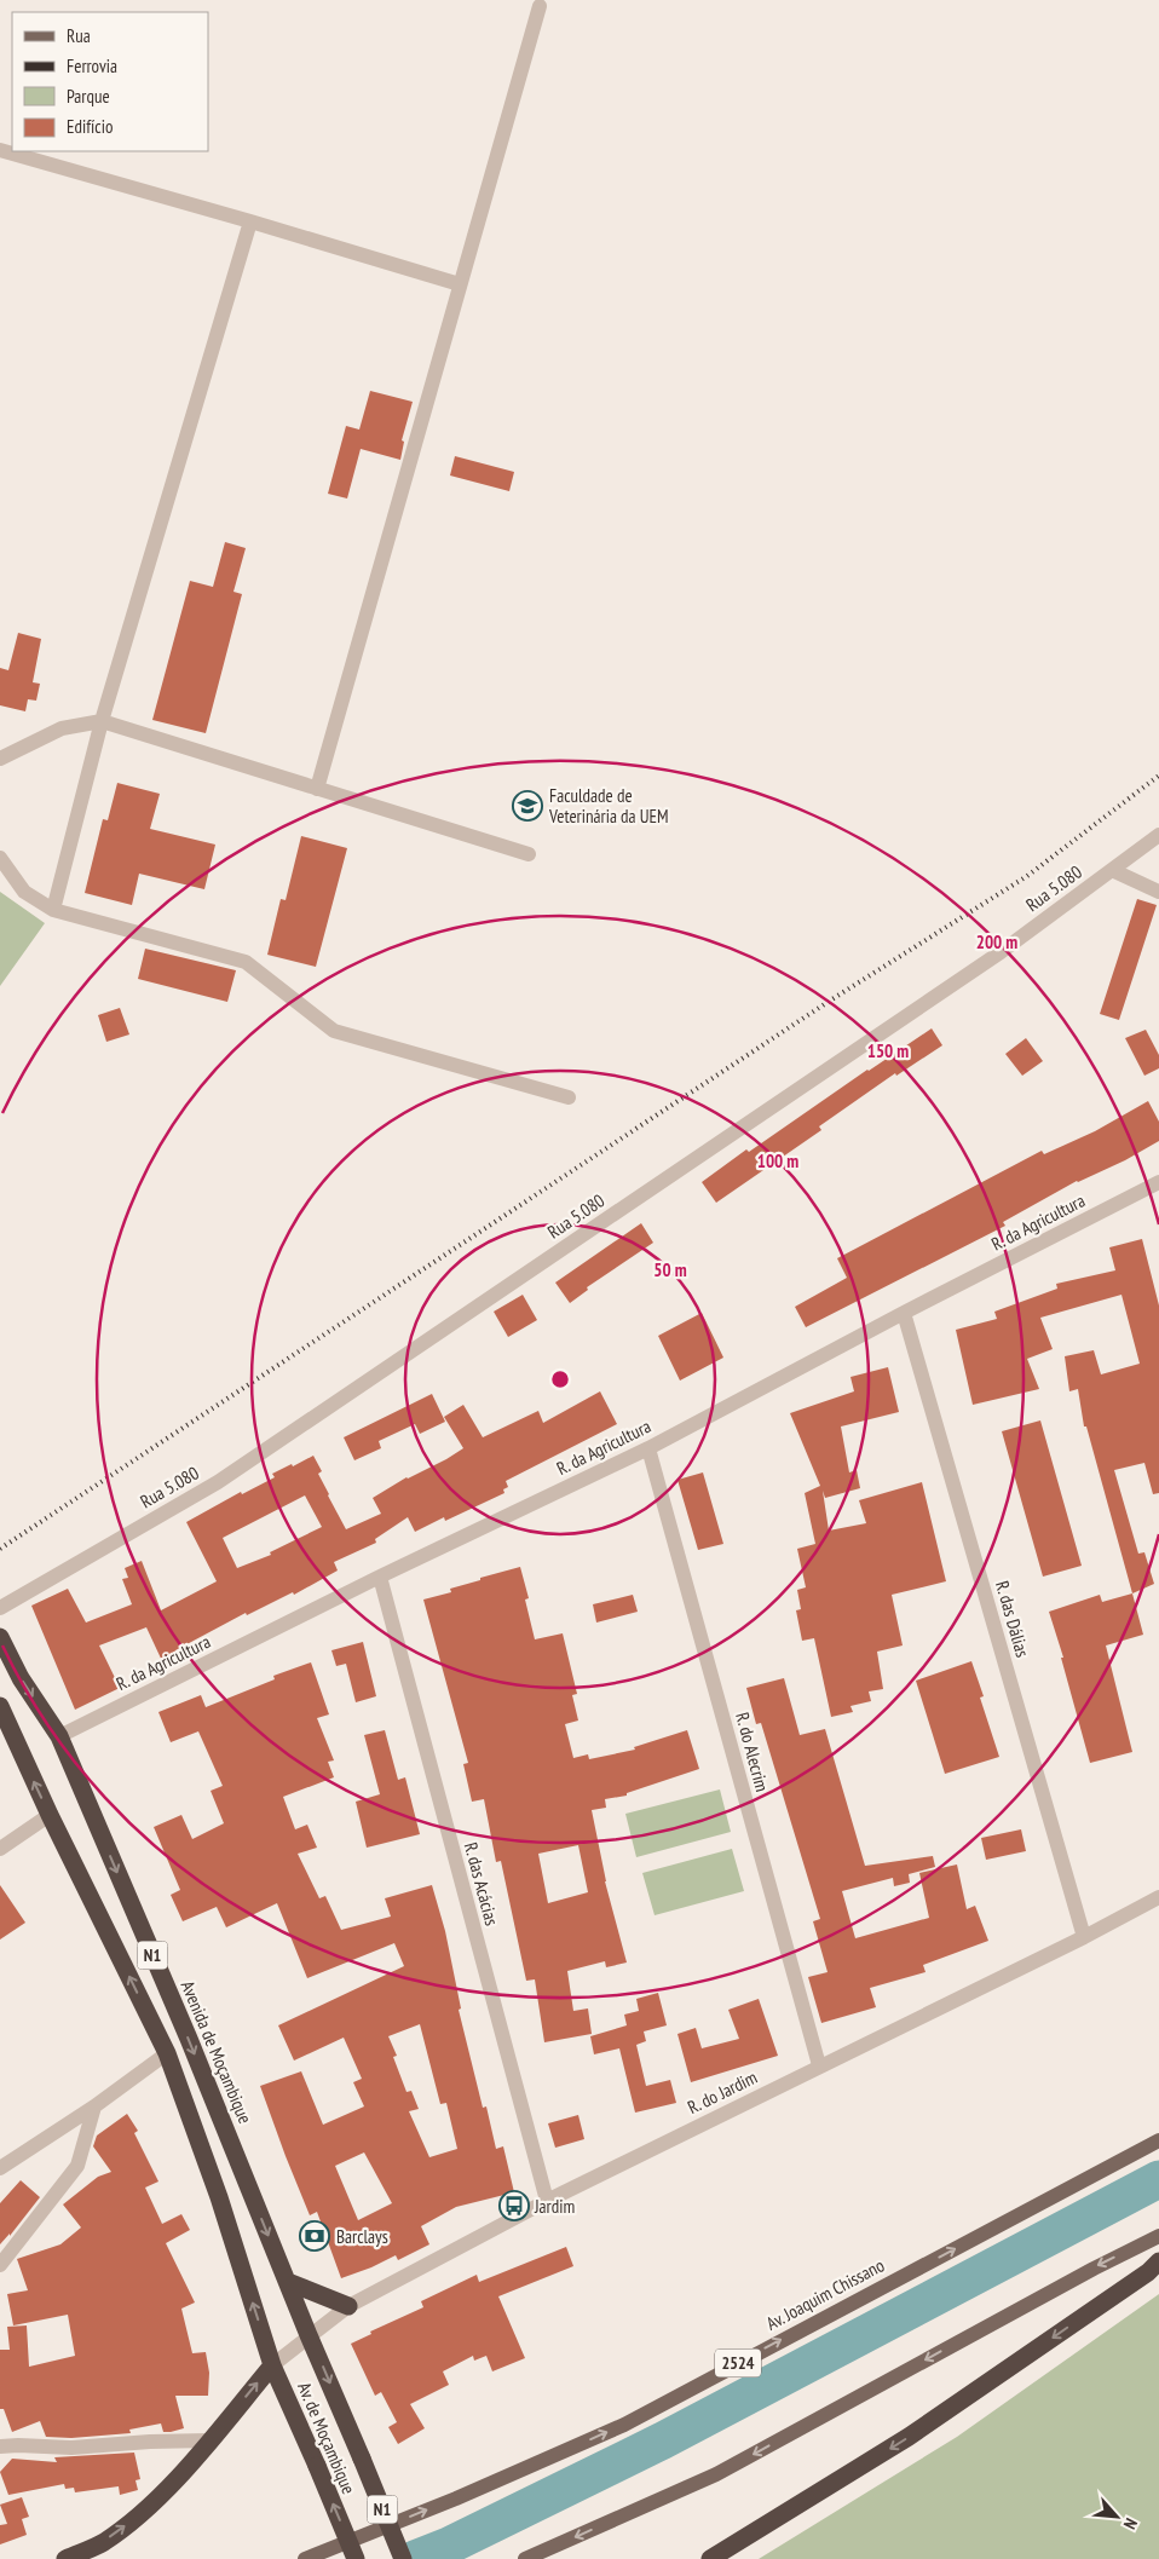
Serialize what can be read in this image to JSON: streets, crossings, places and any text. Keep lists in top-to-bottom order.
{
  "streets": {
    "highway": ["N1", "Avenida de Moçambique", "Av. de Moçambique"],
    "main road": ["Av. Joaquim Chissano", "2524"],
    "street": [
      "Rua 5.080",
      "R. da Agricultura",
      "R. das Dálias",
      "R. do Alecrim",
      "R. das Acácias",
      "R. do Jardim"
    ]
  },
  "crossings": [
    ["R. da Agricultura", "R. das Dálias"],
    ["R. da Agricultura", "R. do Alecrim"],
    ["R. da Agricultura", "R. das Acácias"],
    ["R. da Agricultura", "Avenida de Moçambique"],
    ["R. das Dálias", "R. do Jardim"],
    ["R. do Alecrim", "R. do Jardim"],
    ["R. das Acácias", "R. do Jardim"],
    ["N1", "R. do Jardim"],
    ["N1", "Av. de Moçambique"],
    ["Avenida de Moçambique", "R. do Jardim"],
    ["Avenida de Moçambique", "Av. de Moçambique"],
    ["R. do Jardim", "Av. de Moçambique"]
  ],
  "places": {
    "school or university": ["Faculdade de Veterinária da UEM"],
    "bus stop": ["Jardim"],
    "bank": ["Barclays"]
  },
  "legend": [
    "Rua",
    "Ferrovia",
    "Parque",
    "Edifício"
  ],
  "north": "bottom right",
  "rings": [
    "200 m",
    "150 m",
    "100 m",
    "50 m"
  ]
}
